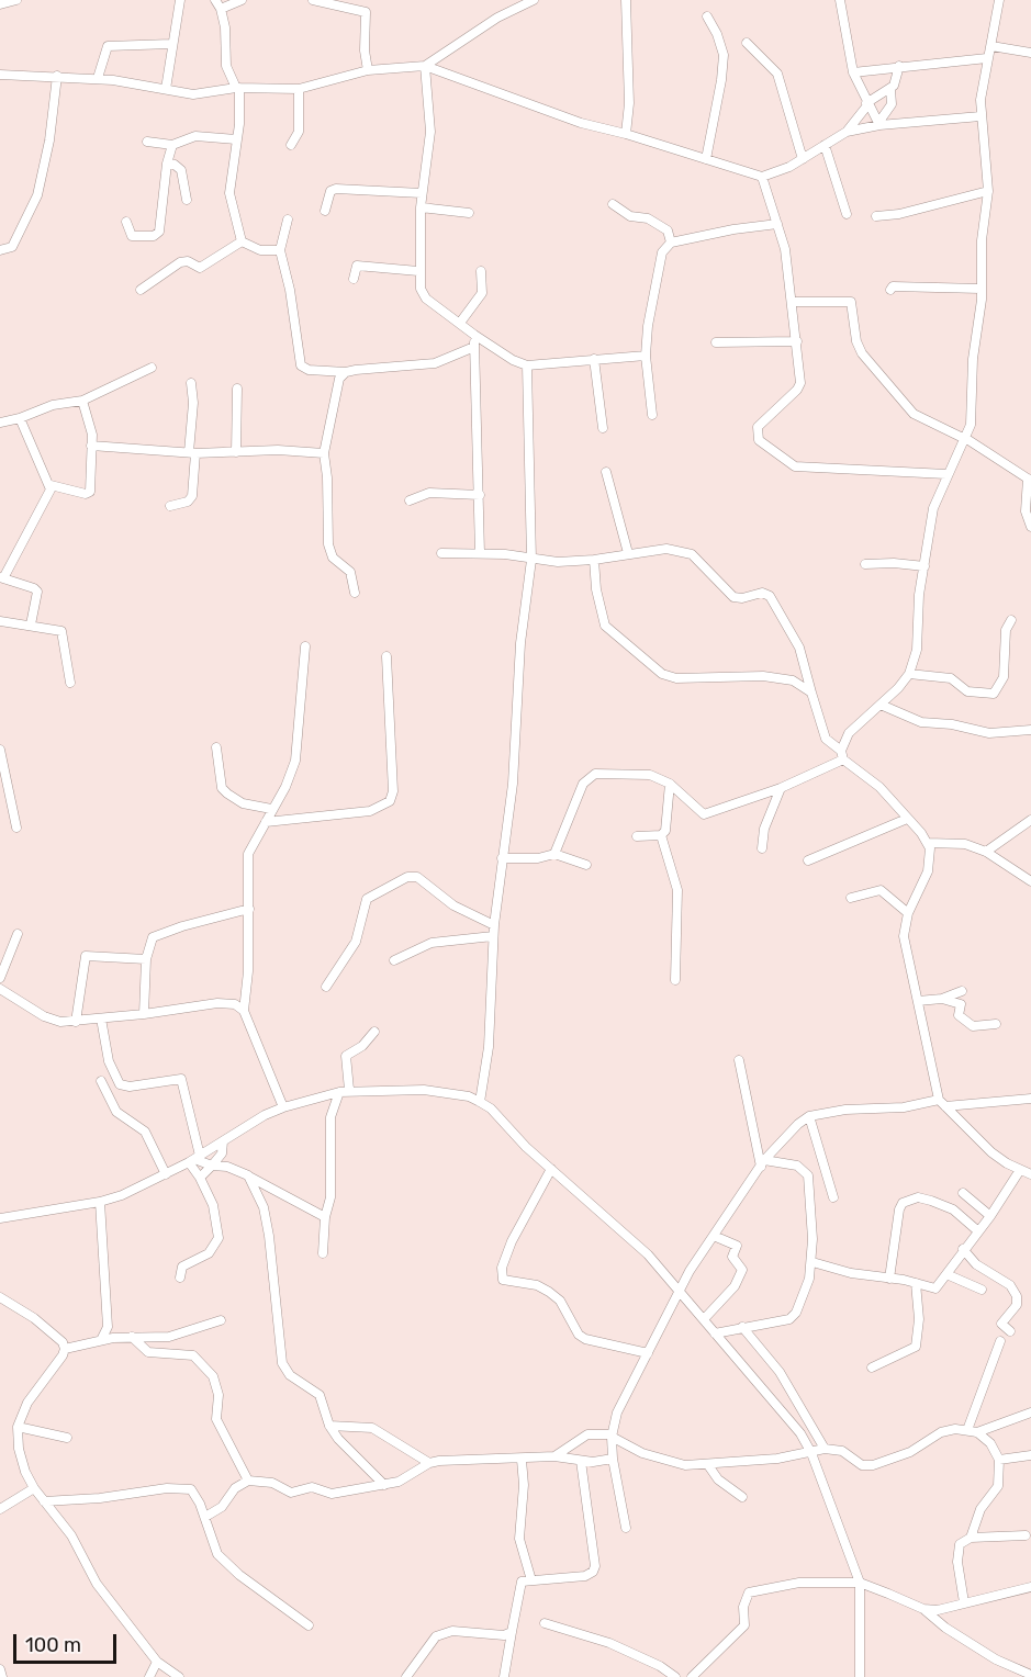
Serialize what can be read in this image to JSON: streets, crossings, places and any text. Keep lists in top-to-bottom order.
{
  "scale_bar": "100 m"
}
